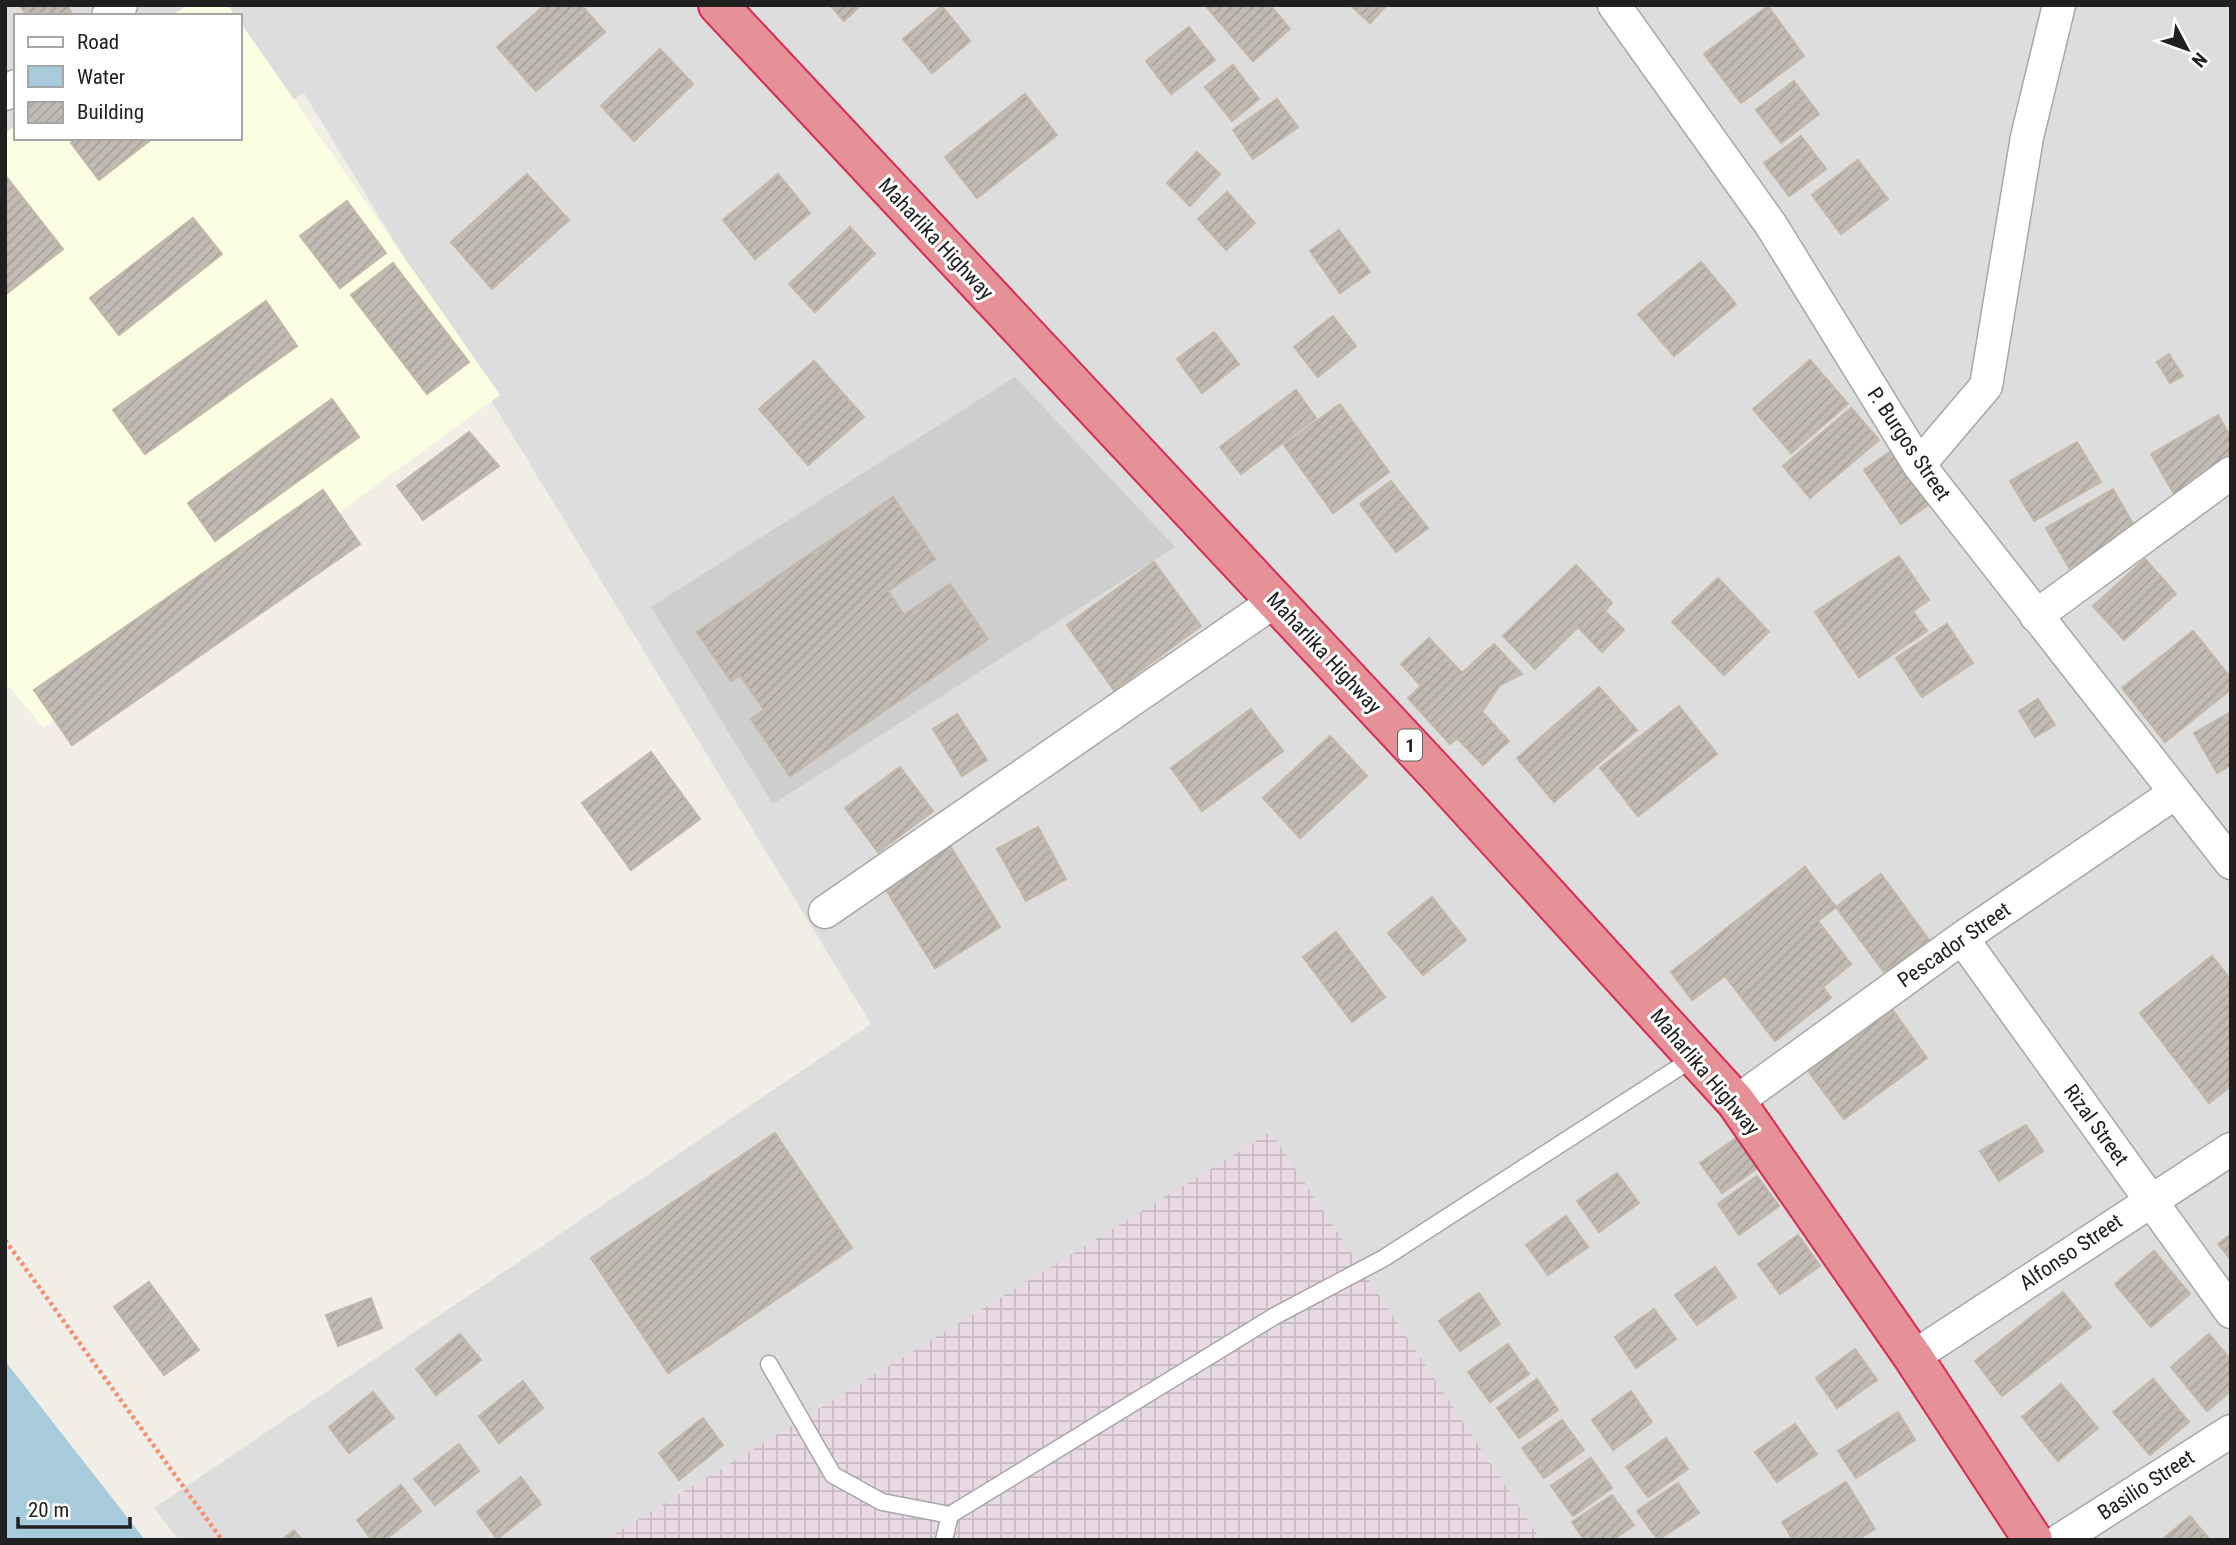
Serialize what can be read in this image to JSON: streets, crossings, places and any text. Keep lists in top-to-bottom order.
{
  "streets": {
    "highway": ["Maharlika Highway", "1"],
    "street": [
      "P. Burgos Street",
      "Pescador Street",
      "Rizal Street",
      "Alfonso Street",
      "Basilio Street"
    ]
  },
  "crossings": [
    ["Maharlika Highway", "Pescador Street"],
    ["Maharlika Highway", "Alfonso Street"],
    ["P. Burgos Street", "Pescador Street"],
    ["Pescador Street", "Rizal Street"],
    ["Rizal Street", "Alfonso Street"]
  ],
  "legend": ["Road", "Water", "Building"],
  "scale_bar": "20 m",
  "north": "bottom right"
}
